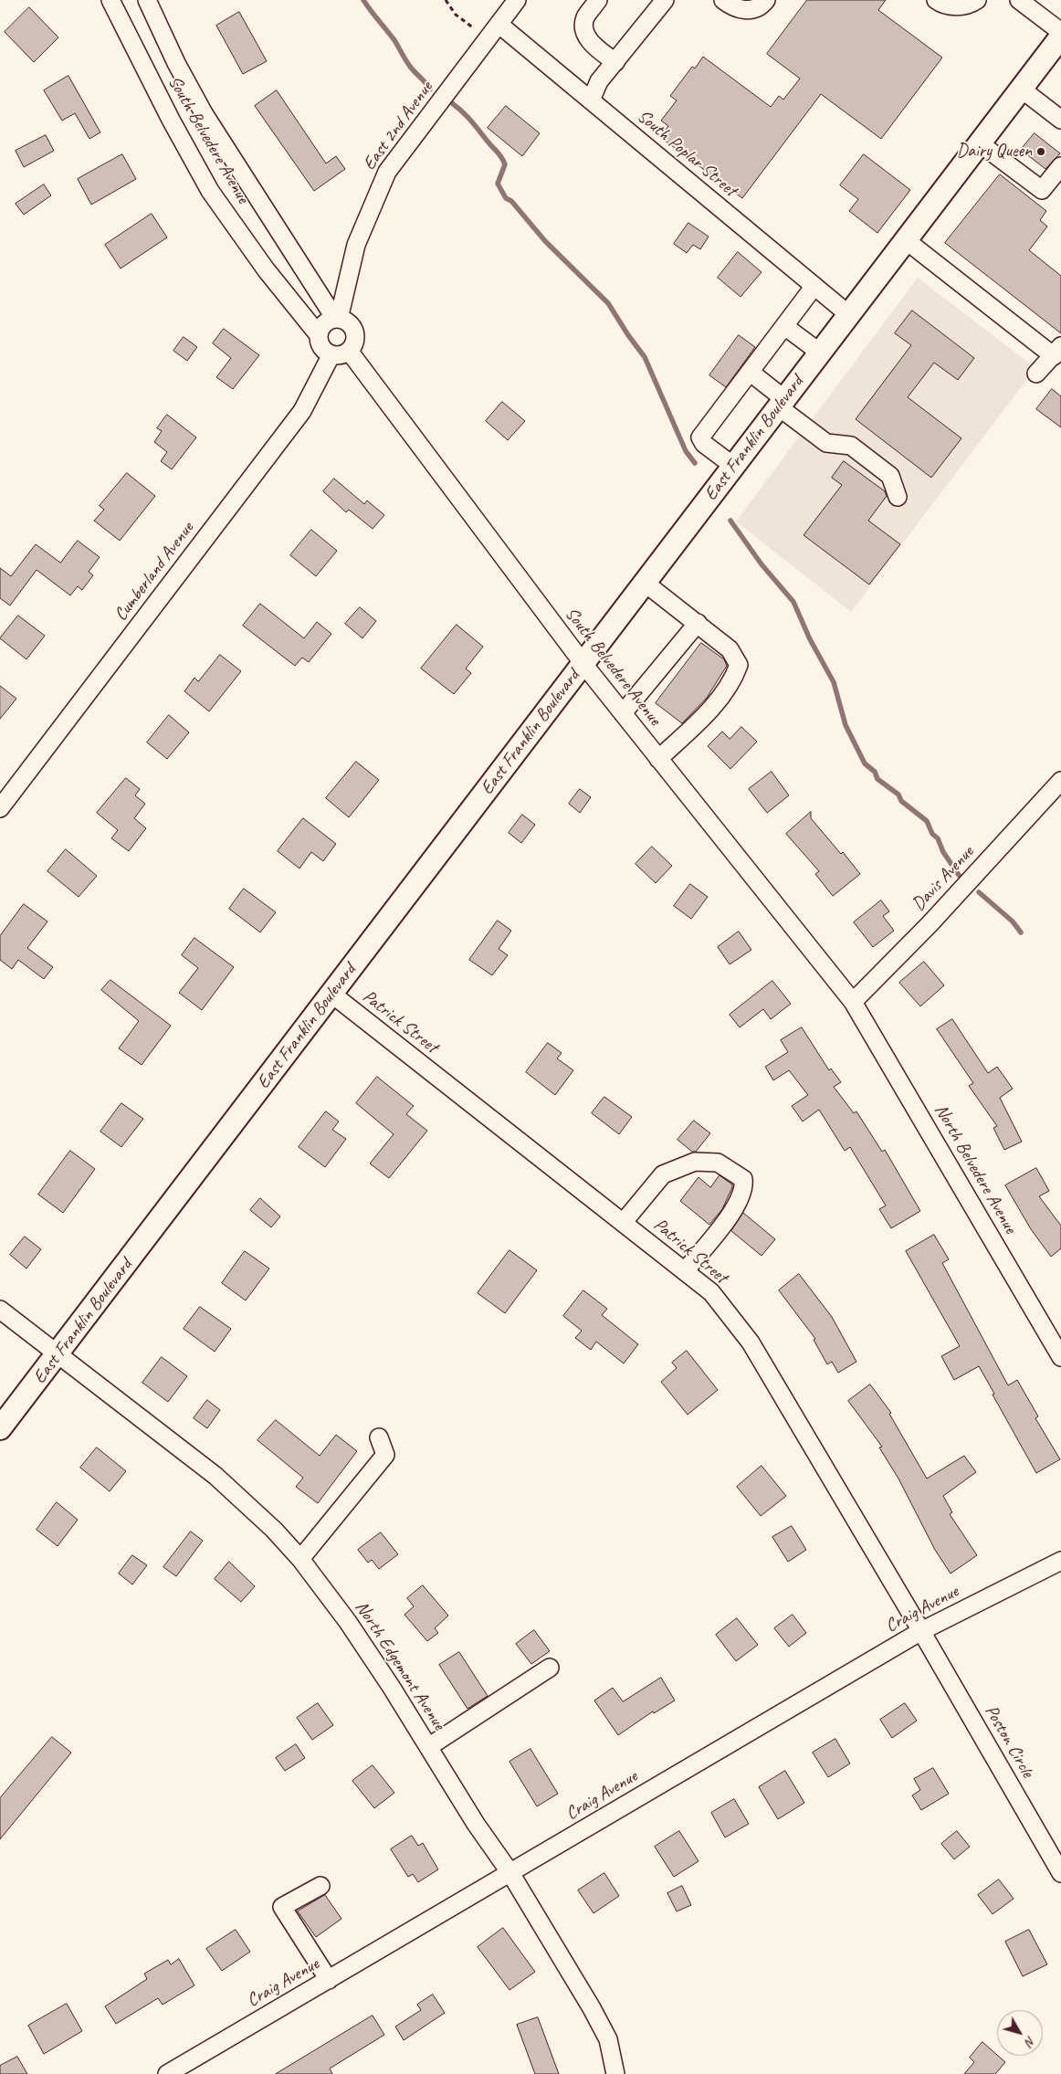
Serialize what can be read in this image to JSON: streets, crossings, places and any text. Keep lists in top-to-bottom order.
{
  "streets": {
    "main road": ["East Franklin Boulevard"],
    "street": [
      "East 2nd Avenue",
      "South Belvedere Avenue",
      "South Poplar Street",
      "Cumberland Avenue",
      "Davis Avenue",
      "Patrick Street",
      "North Belvedere Avenue",
      "Craig Avenue",
      "North Edgemont Avenue",
      "Poston Circle"
    ]
  },
  "crossings": [
    ["East 2nd Avenue", "South Belvedere Avenue"],
    ["East 2nd Avenue", "South Poplar Street"],
    ["East 2nd Avenue", "Cumberland Avenue"],
    ["South Belvedere Avenue", "East Franklin Boulevard"],
    ["South Belvedere Avenue", "Cumberland Avenue"],
    ["South Belvedere Avenue", "Davis Avenue"],
    ["South Belvedere Avenue", "North Belvedere Avenue"],
    ["South Poplar Street", "East Franklin Boulevard"],
    ["East Franklin Boulevard", "Patrick Street"],
    ["East Franklin Boulevard", "North Edgemont Avenue"],
    ["Davis Avenue", "North Belvedere Avenue"],
    ["Patrick Street", "Craig Avenue"],
    ["Patrick Street", "Poston Circle"],
    ["Craig Avenue", "North Edgemont Avenue"],
    ["Craig Avenue", "Poston Circle"]
  ],
  "places": ["Dairy Queen"],
  "north": "bottom right"
}
